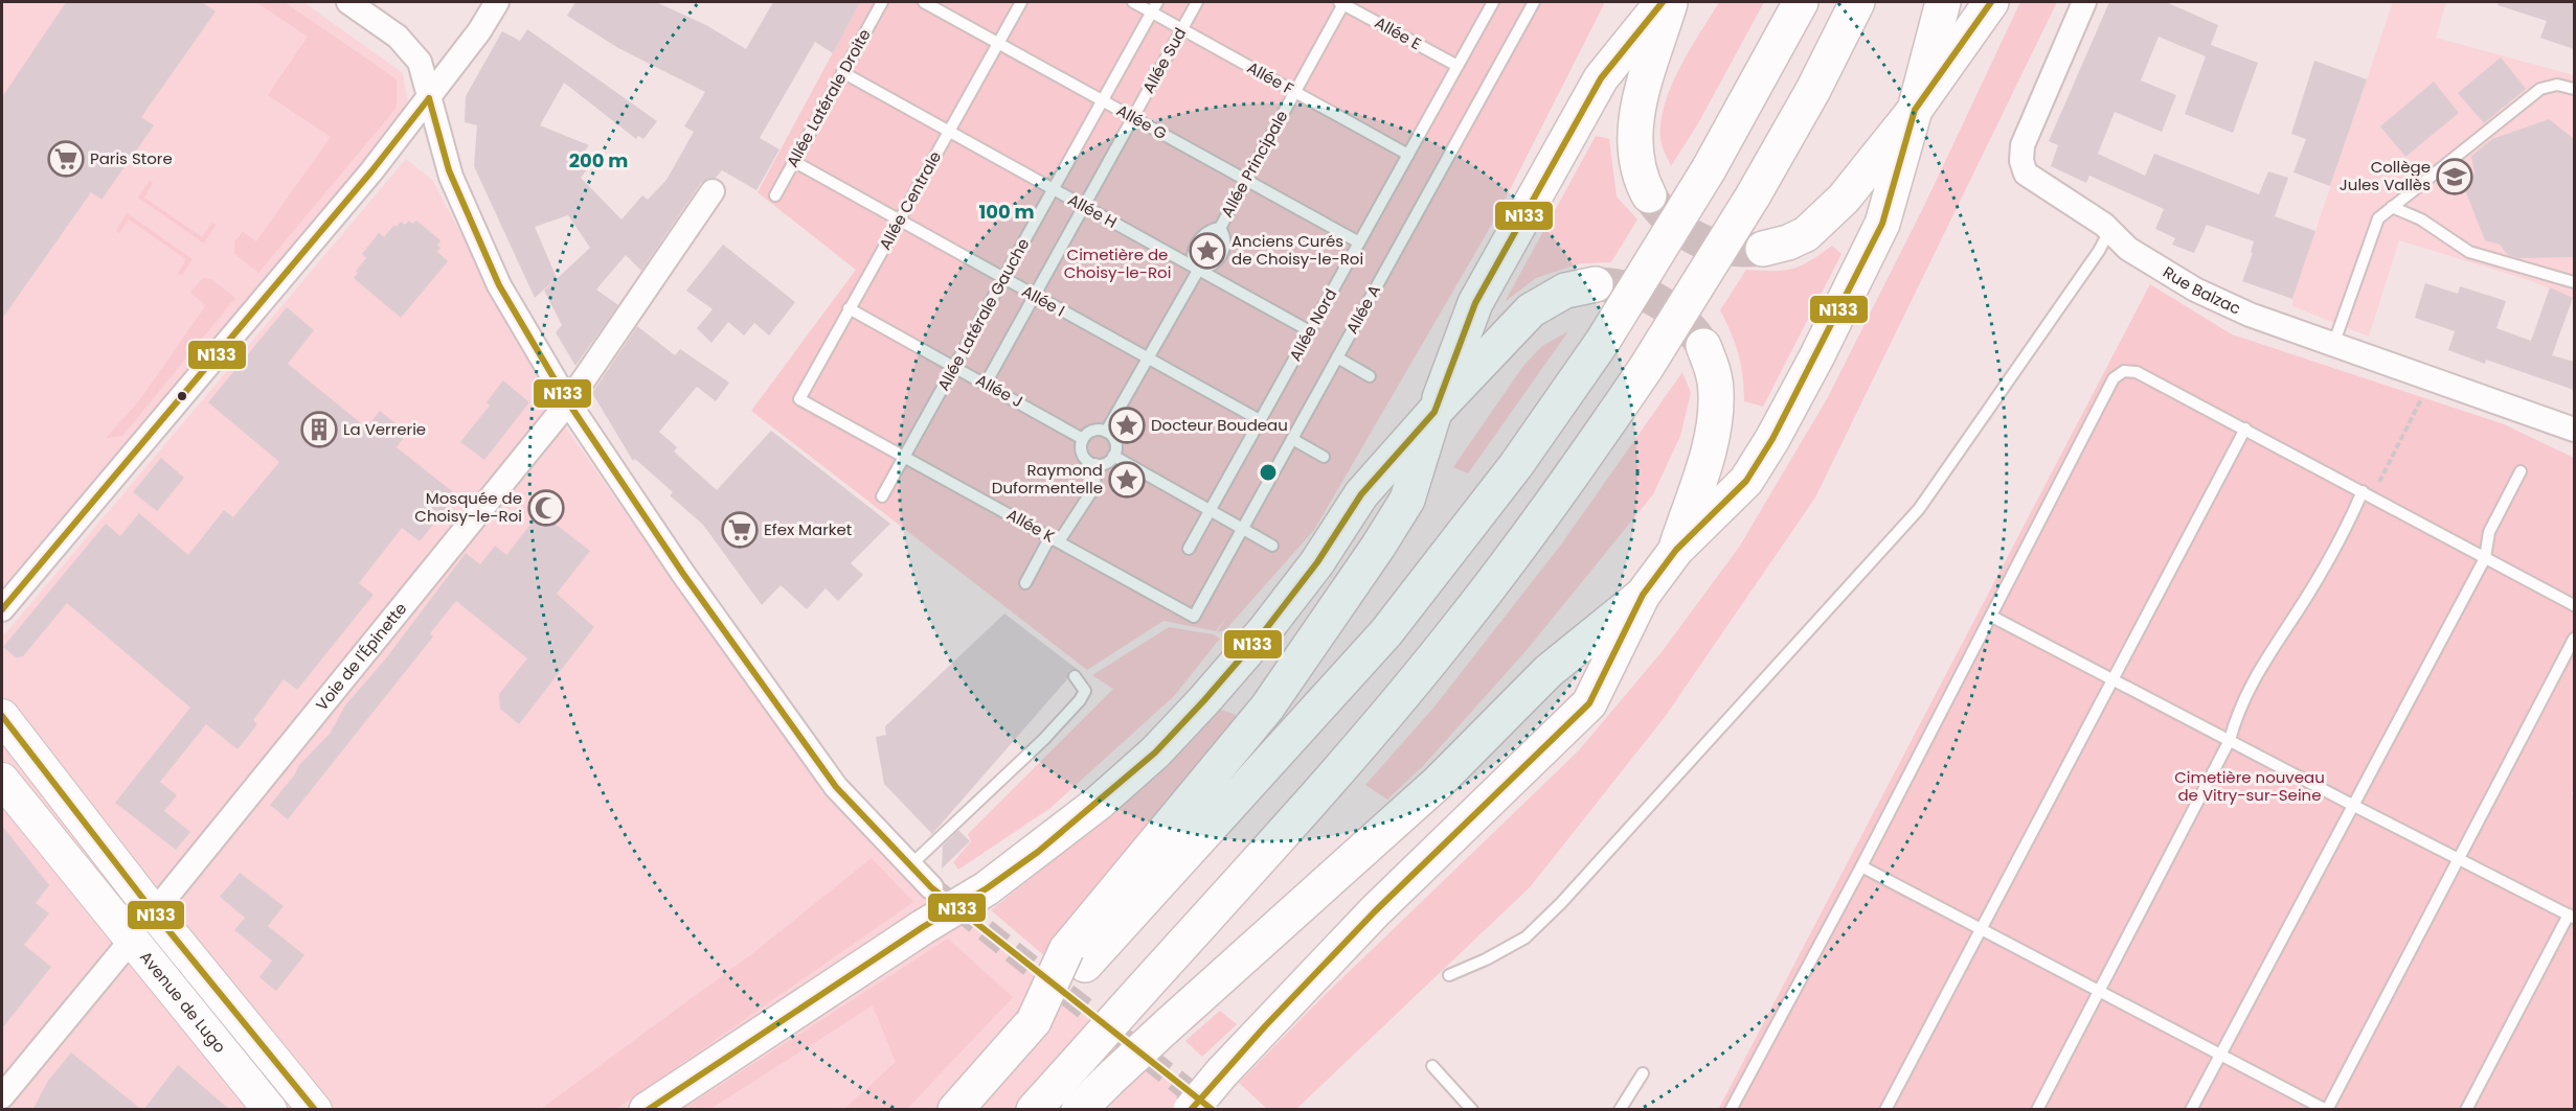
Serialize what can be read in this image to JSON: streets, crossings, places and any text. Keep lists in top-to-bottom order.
{
  "streets": {
    "main road": ["Avenue de Lugo"],
    "street": ["Rue Balzac", "Voie de l'Épinette"],
    "lane": [
      "Allée E",
      "Allée Sud",
      "Allée F",
      "Allée Latérale Droite",
      "Allée G",
      "Allée Principale",
      "Allée Centrale",
      "Allée H",
      "Allée I",
      "Allée A",
      "Allée Latérale Gauche",
      "Allée Nord",
      "Allée J",
      "Allée K"
    ]
  },
  "crossings": [
    ["Allée E", "Allée Principale"],
    ["Allée E", "Allée Nord"],
    ["Allée Sud", "Allée F"],
    ["Allée Sud", "Allée G"],
    ["Allée Sud", "Allée H"],
    ["Allée Sud", "Allée I"],
    ["Allée Sud", "Allée J"],
    ["Allée F", "Allée Principale"],
    ["Allée F", "Allée Latérale Gauche"],
    ["Allée F", "Allée Nord"],
    ["Allée Latérale Droite", "Allée H"],
    ["Allée Latérale Droite", "Allée I"],
    ["Allée G", "Allée Principale"],
    ["Allée G", "Allée Centrale"],
    ["Allée G", "Allée Latérale Gauche"],
    ["Allée G", "Allée Nord"],
    ["Allée Principale", "Allée H"],
    ["Allée Principale", "Allée I"],
    ["Allée Principale", "Allée J"],
    ["Allée Centrale", "Allée H"],
    ["Allée Centrale", "Allée I"],
    ["Allée Centrale", "Allée J"],
    ["Allée Centrale", "Allée K"],
    ["Allée H", "Allée Latérale Gauche"],
    ["Allée H", "Allée Nord"],
    ["Allée I", "Allée Latérale Gauche"],
    ["Allée I", "Allée Nord"],
    ["Allée A", "Allée K"],
    ["Allée Latérale Gauche", "Allée J"],
    ["Allée Latérale Gauche", "Allée K"]
  ],
  "parks": ["Cimetière de Choisy-le-Roi", "Cimetière nouveau de Vitry-sur-Seine"],
  "places": {
    "supermarket": ["Paris Store", "Efex Market"],
    "school or university": ["Collège Jules Vallès"],
    "place": ["Anciens Curés de Choisy-le-Roi", "Docteur Boudeau", "Raymond Duformentelle"],
    "building": ["La Verrerie"],
    "mosque": ["Mosquée de Choisy-le-Roi"]
  },
  "lines": ["transit line N133"],
  "rings": ["200 m", "100 m"]
}
